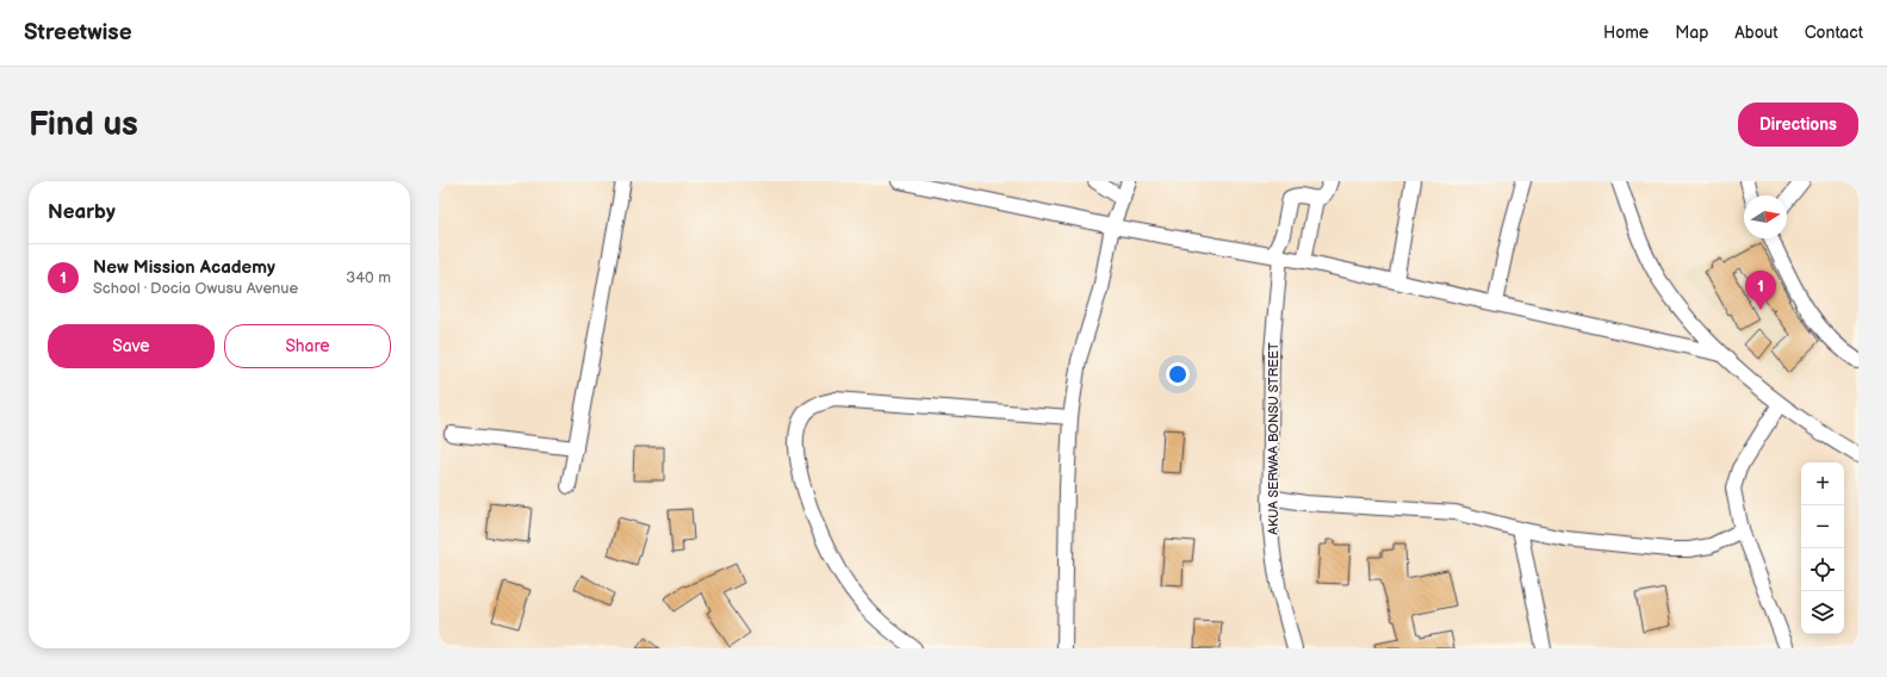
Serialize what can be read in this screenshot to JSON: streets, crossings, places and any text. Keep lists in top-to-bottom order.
{
  "streets": {
    "street": ["AKUA SERWAA BONSU STREET"]
  },
  "north": "right",
  "page": {
    "header": "Streetwise",
    "nav": [
      "Home",
      "Map",
      "About",
      "Contact"
    ],
    "buttons": [
      "Directions",
      ["Save", "Share"]
    ],
    "title": "Find us",
    "heading": "Nearby",
    "list": [
      {
        "mark": "1",
        "name": "New Mission Academy",
        "note": "School · Docia Owusu Avenue",
        "value": "340 m"
      }
    ],
    "pins": "1",
    "map_buttons": ["+", "−"]
  }
}
